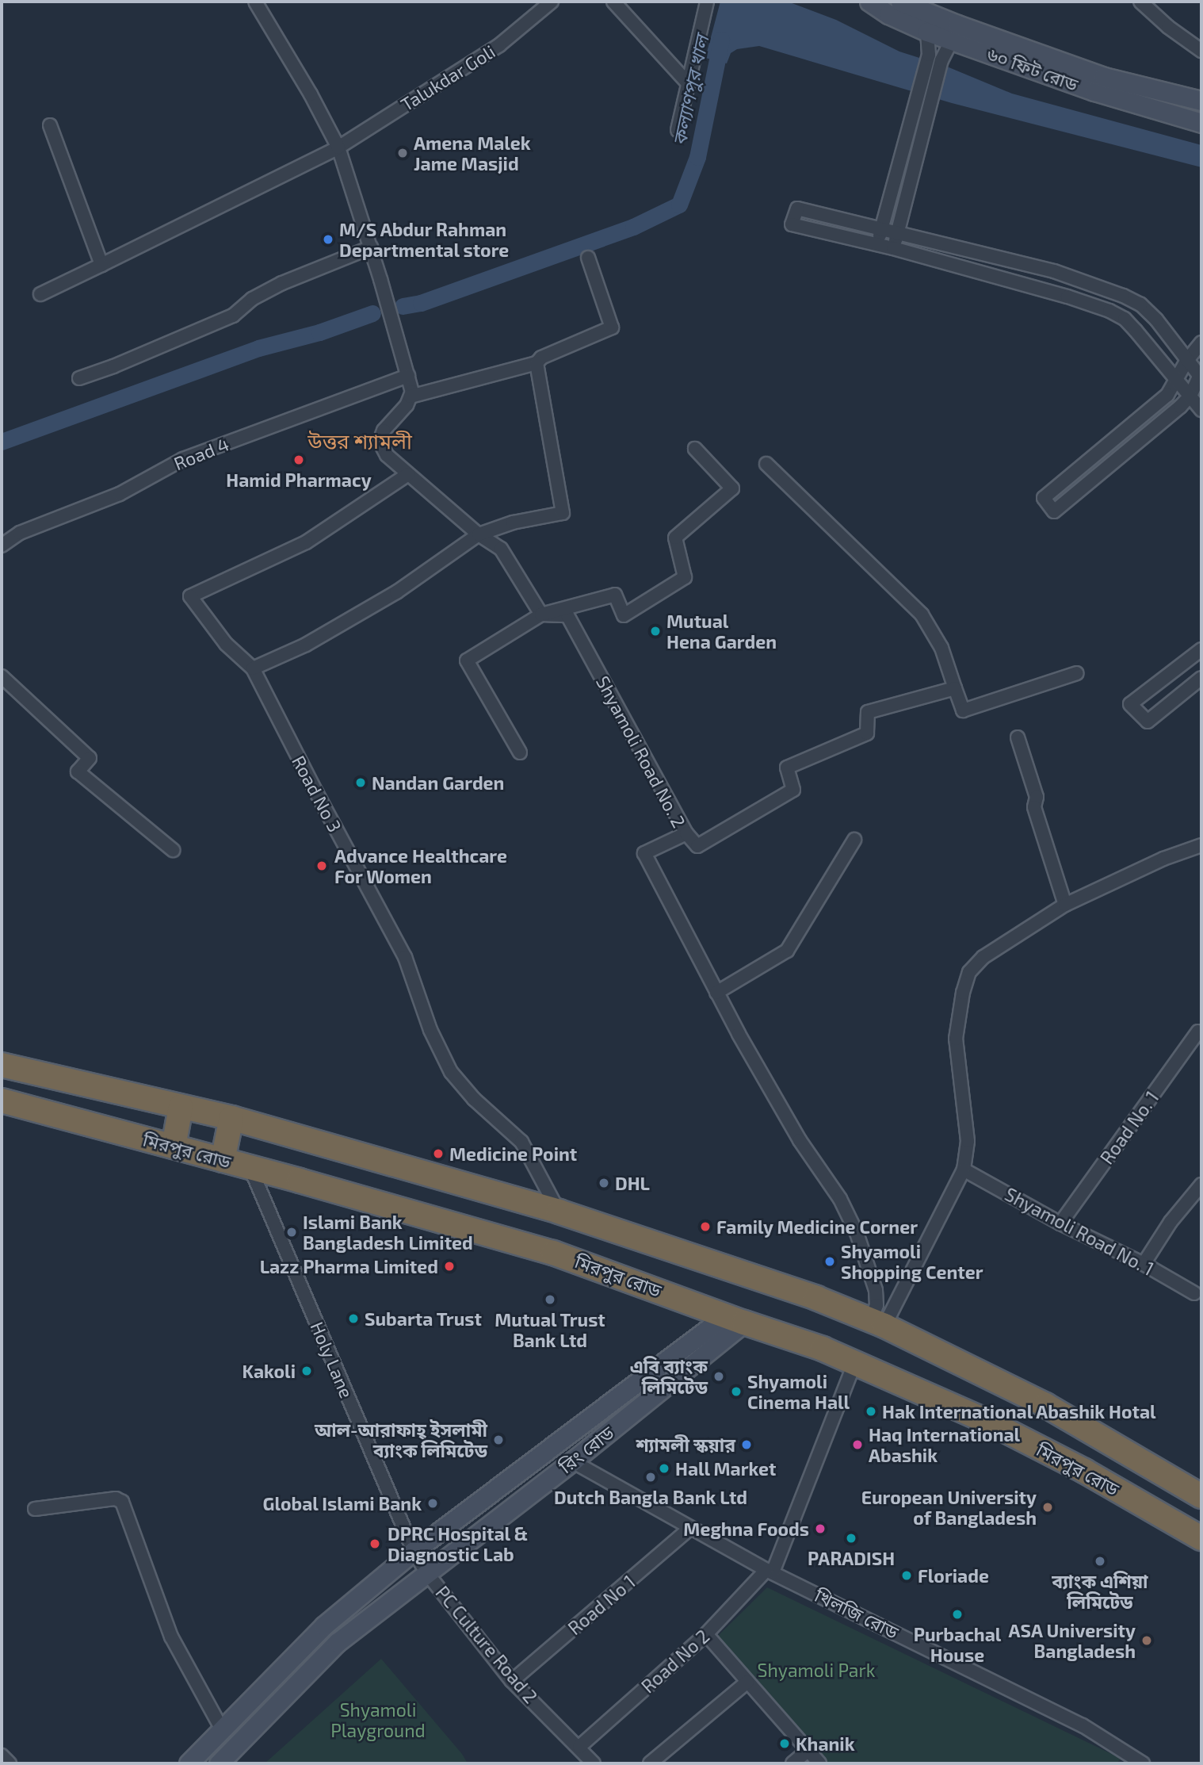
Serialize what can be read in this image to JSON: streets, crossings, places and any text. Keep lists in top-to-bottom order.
{
  "streets": {
    "highway": ["মিরপুর রোড"],
    "main road": ["৬০ ফিট রোড", "রিং রোড"],
    "street": [
      "Talukdar Goli",
      "Road 4",
      "Shyamoli Road No. 2",
      "Road No 3",
      "Road No. 1",
      "Shyamoli Road No. 1",
      "Holy Lane",
      "Road No 1",
      "খিলজি রোড",
      "PC Culture Road 2",
      "Road No 2"
    ]
  },
  "crossings": [
    ["Shyamoli Road No. 2", "মিরপুর রোড"],
    ["Road No 3", "মিরপুর রোড"],
    ["Road No. 1", "Shyamoli Road No. 1"],
    ["মিরপুর রোড", "Holy Lane"],
    ["মিরপুর রোড", "রিং রোড"],
    ["Holy Lane", "রিং রোড"],
    ["রিং রোড", "খিলজি রোড"],
    ["রিং রোড", "PC Culture Road 2"],
    ["Road No 1", "খিলজি রোড"],
    ["Road No 1", "PC Culture Road 2"],
    ["খিলজি রোড", "Road No 2"],
    ["PC Culture Road 2", "Road No 2"]
  ],
  "districts": ["উত্তর শ্যামলী"],
  "water": ["কল্যাণপুর খাল"],
  "parks": ["Shyamoli Park", "Shyamoli Playground"],
  "places": [
    "Amena Malek Jame Masjid",
    "M/S Abdur Rahman Departmental store",
    "Hamid Pharmacy",
    "Mutual Hena Garden",
    "Nandan Garden",
    "Advance Healthcare For Women",
    "Medicine Point",
    "DHL",
    "Family Medicine Corner",
    "Islami Bank Bangladesh Limited",
    "Shyamoli Shopping Center",
    "Lazz Pharma Limited",
    "Mutual Trust Bank Ltd",
    "Subarta Trust",
    "Kakoli",
    "এবি ব্যাংক লিমিটেড",
    "Shyamoli Cinema Hall",
    "Hak International Abashik Hotal",
    "আল-আরাফাহ্ ইসলামী ব্যাংক লিমিটেড",
    "শ্যামলী স্কয়ার",
    "Haq International Abashik",
    "Hall Market",
    "Dutch Bangla Bank Ltd",
    "Global Islami Bank",
    "European University of Bangladesh",
    "Meghna Foods",
    "PARADISH",
    "DPRC Hospital & Diagnostic Lab",
    "ব্যাংক এশিয়া লিমিটেড",
    "Floriade",
    "Purbachal House",
    "ASA University Bangladesh",
    "Khanik"
  ]
}
